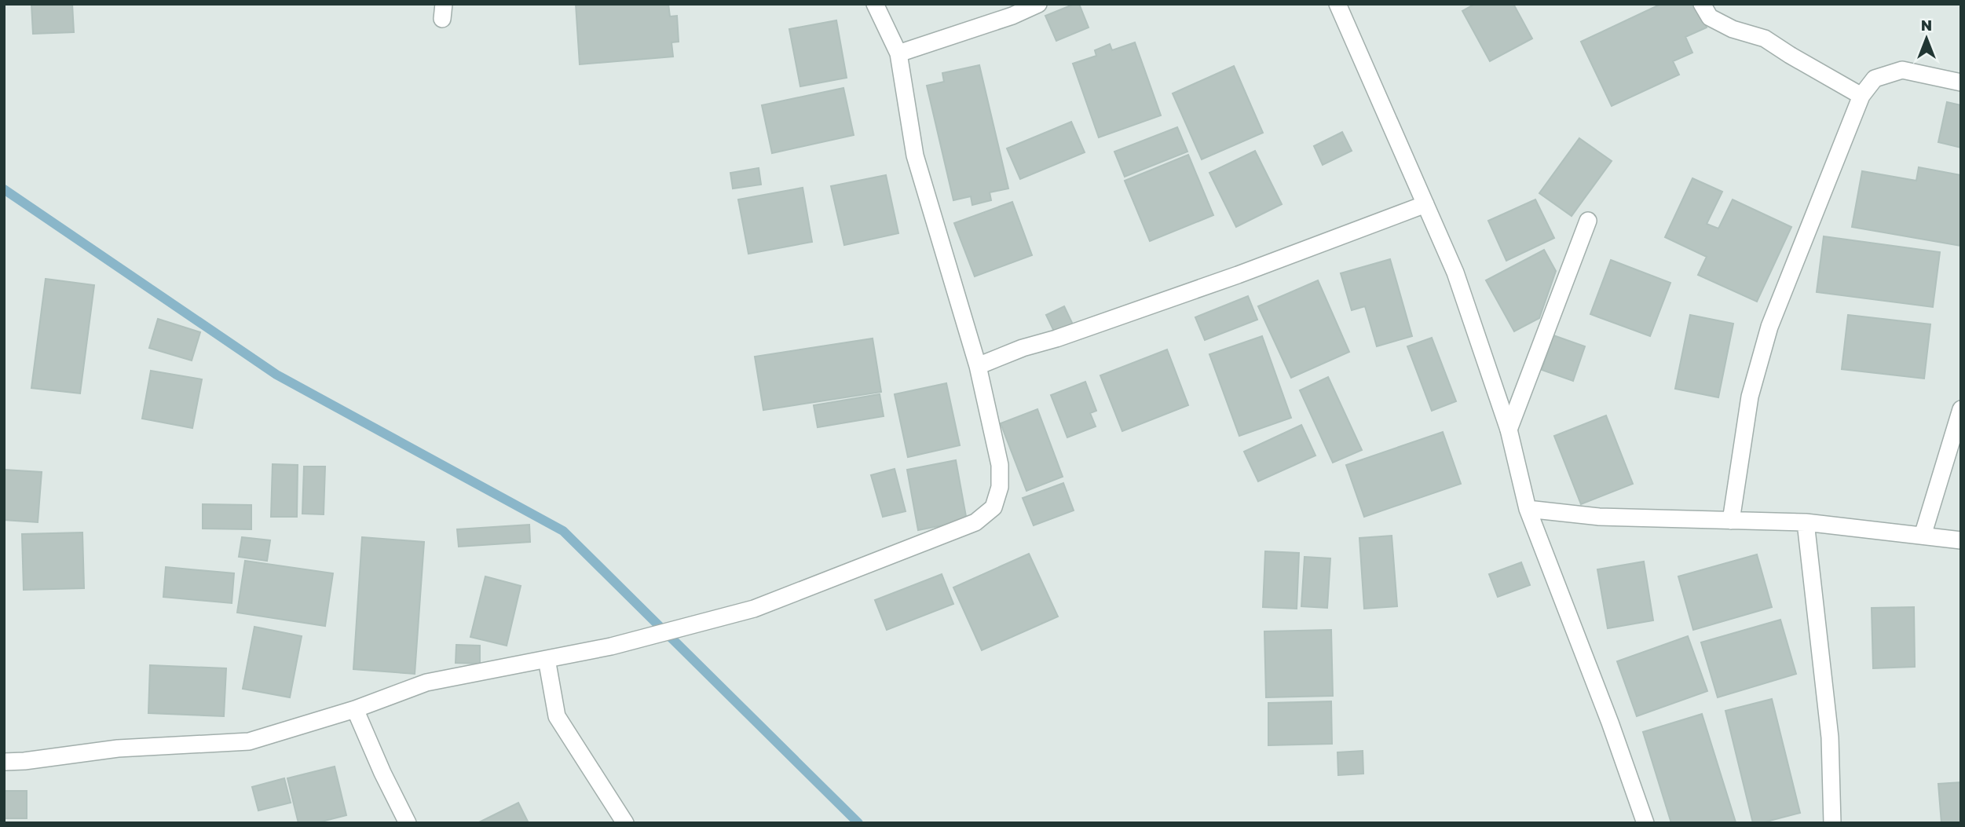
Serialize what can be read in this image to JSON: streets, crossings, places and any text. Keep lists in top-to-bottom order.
{
  "north": "top"
}
